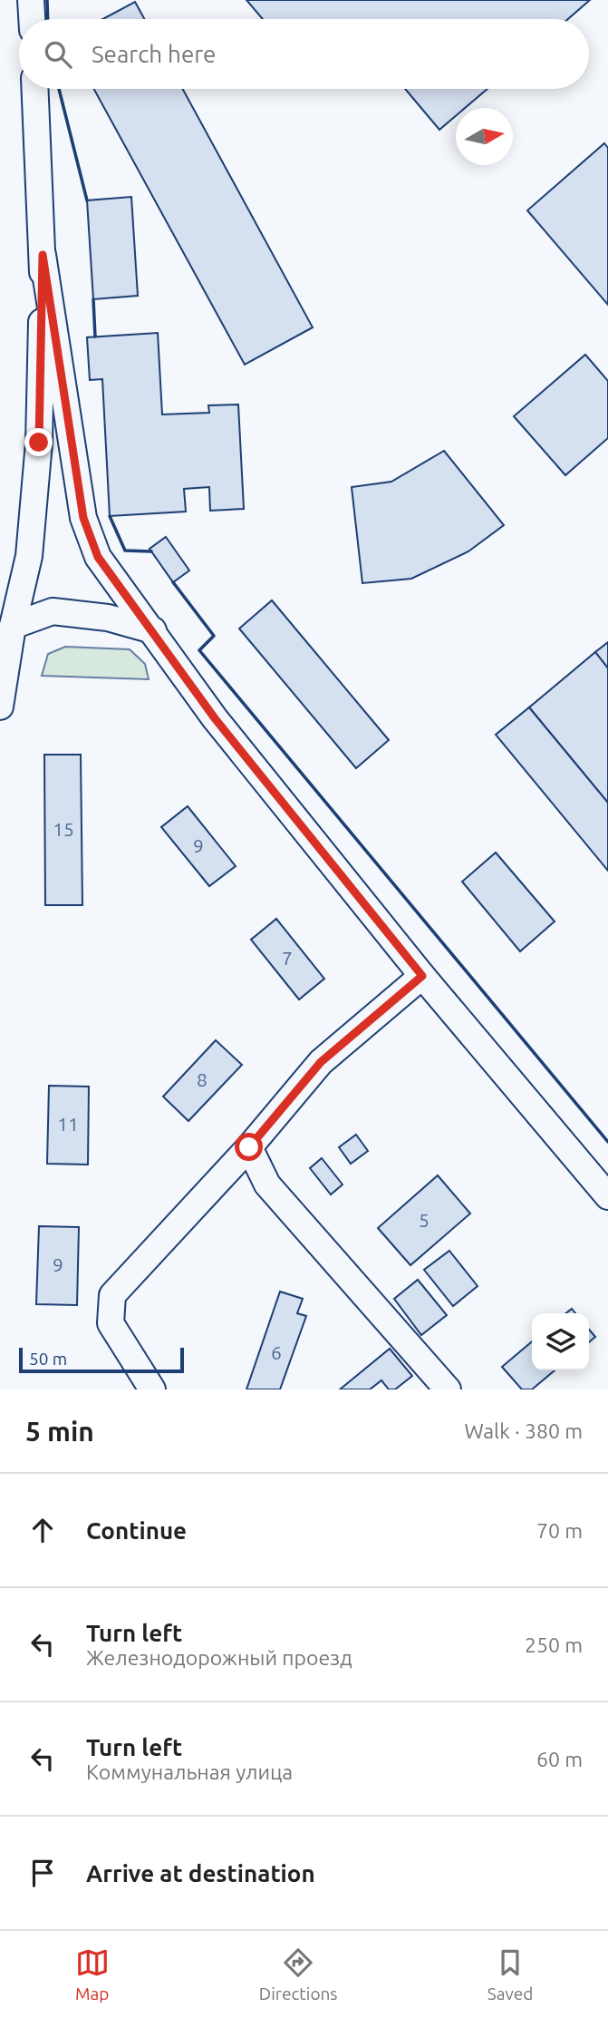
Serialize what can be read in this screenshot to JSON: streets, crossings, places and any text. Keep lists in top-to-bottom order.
{
  "house_numbers": [
    "15",
    "9",
    "7",
    "8",
    "11",
    "5",
    "9",
    "6"
  ],
  "scale_bar": "50 m",
  "north": "right",
  "page": {
    "search": "Search here",
    "scale": "50 m",
    "heading": ["5 min", "Walk · 380 m"],
    "list": [
      ["Continue", "70 m"],
      ["Turn left", "Железнодорожный проезд", "250 m"],
      ["Turn left", "Коммунальная улица", "60 m"],
      "Arrive at destination"
    ],
    "nav": ["Map", "Directions", "Saved"]
  }
}
